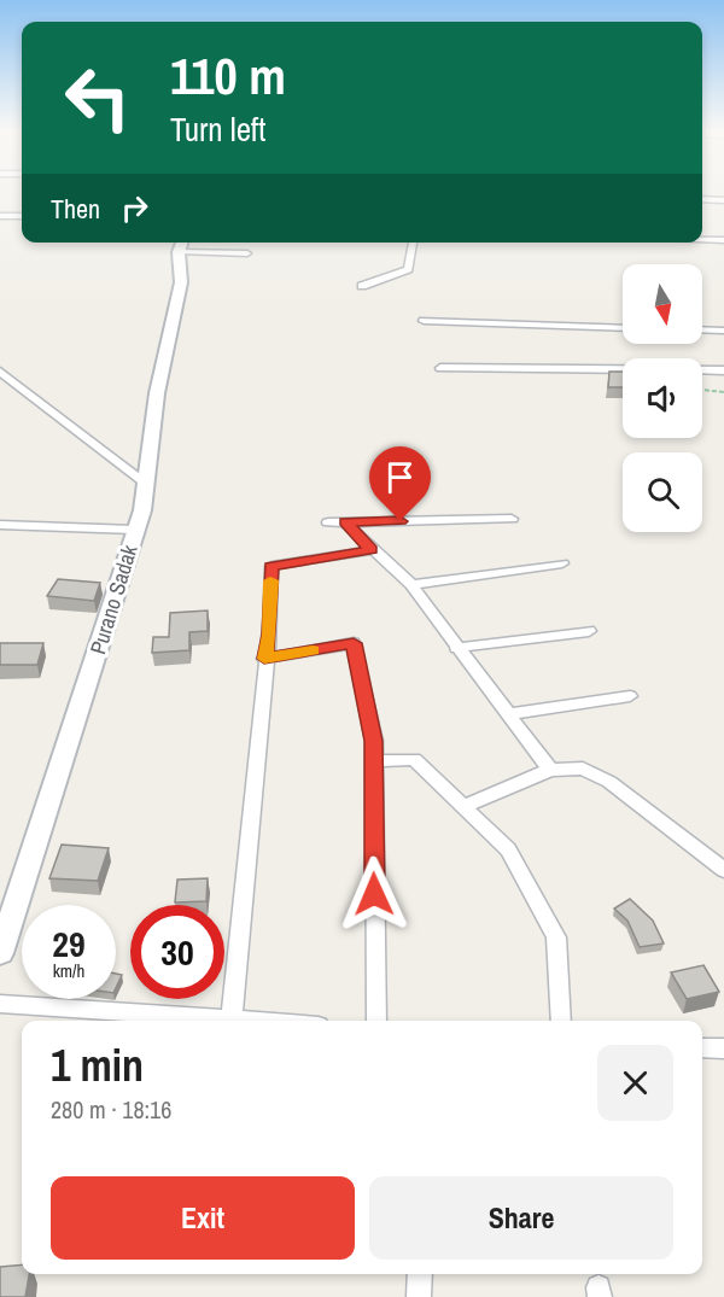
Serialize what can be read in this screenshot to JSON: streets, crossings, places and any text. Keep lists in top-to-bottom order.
{
  "streets": {
    "main road": ["Purano Sadak"]
  },
  "north": "bottom",
  "page": {
    "turn": ["110 m", "Turn left"],
    "then": "Then",
    "speed": "29 km/h",
    "limit": "30",
    "heading": ["1 min", "280 m · 18:16"],
    "buttons": ["Exit", "Share"]
  }
}
